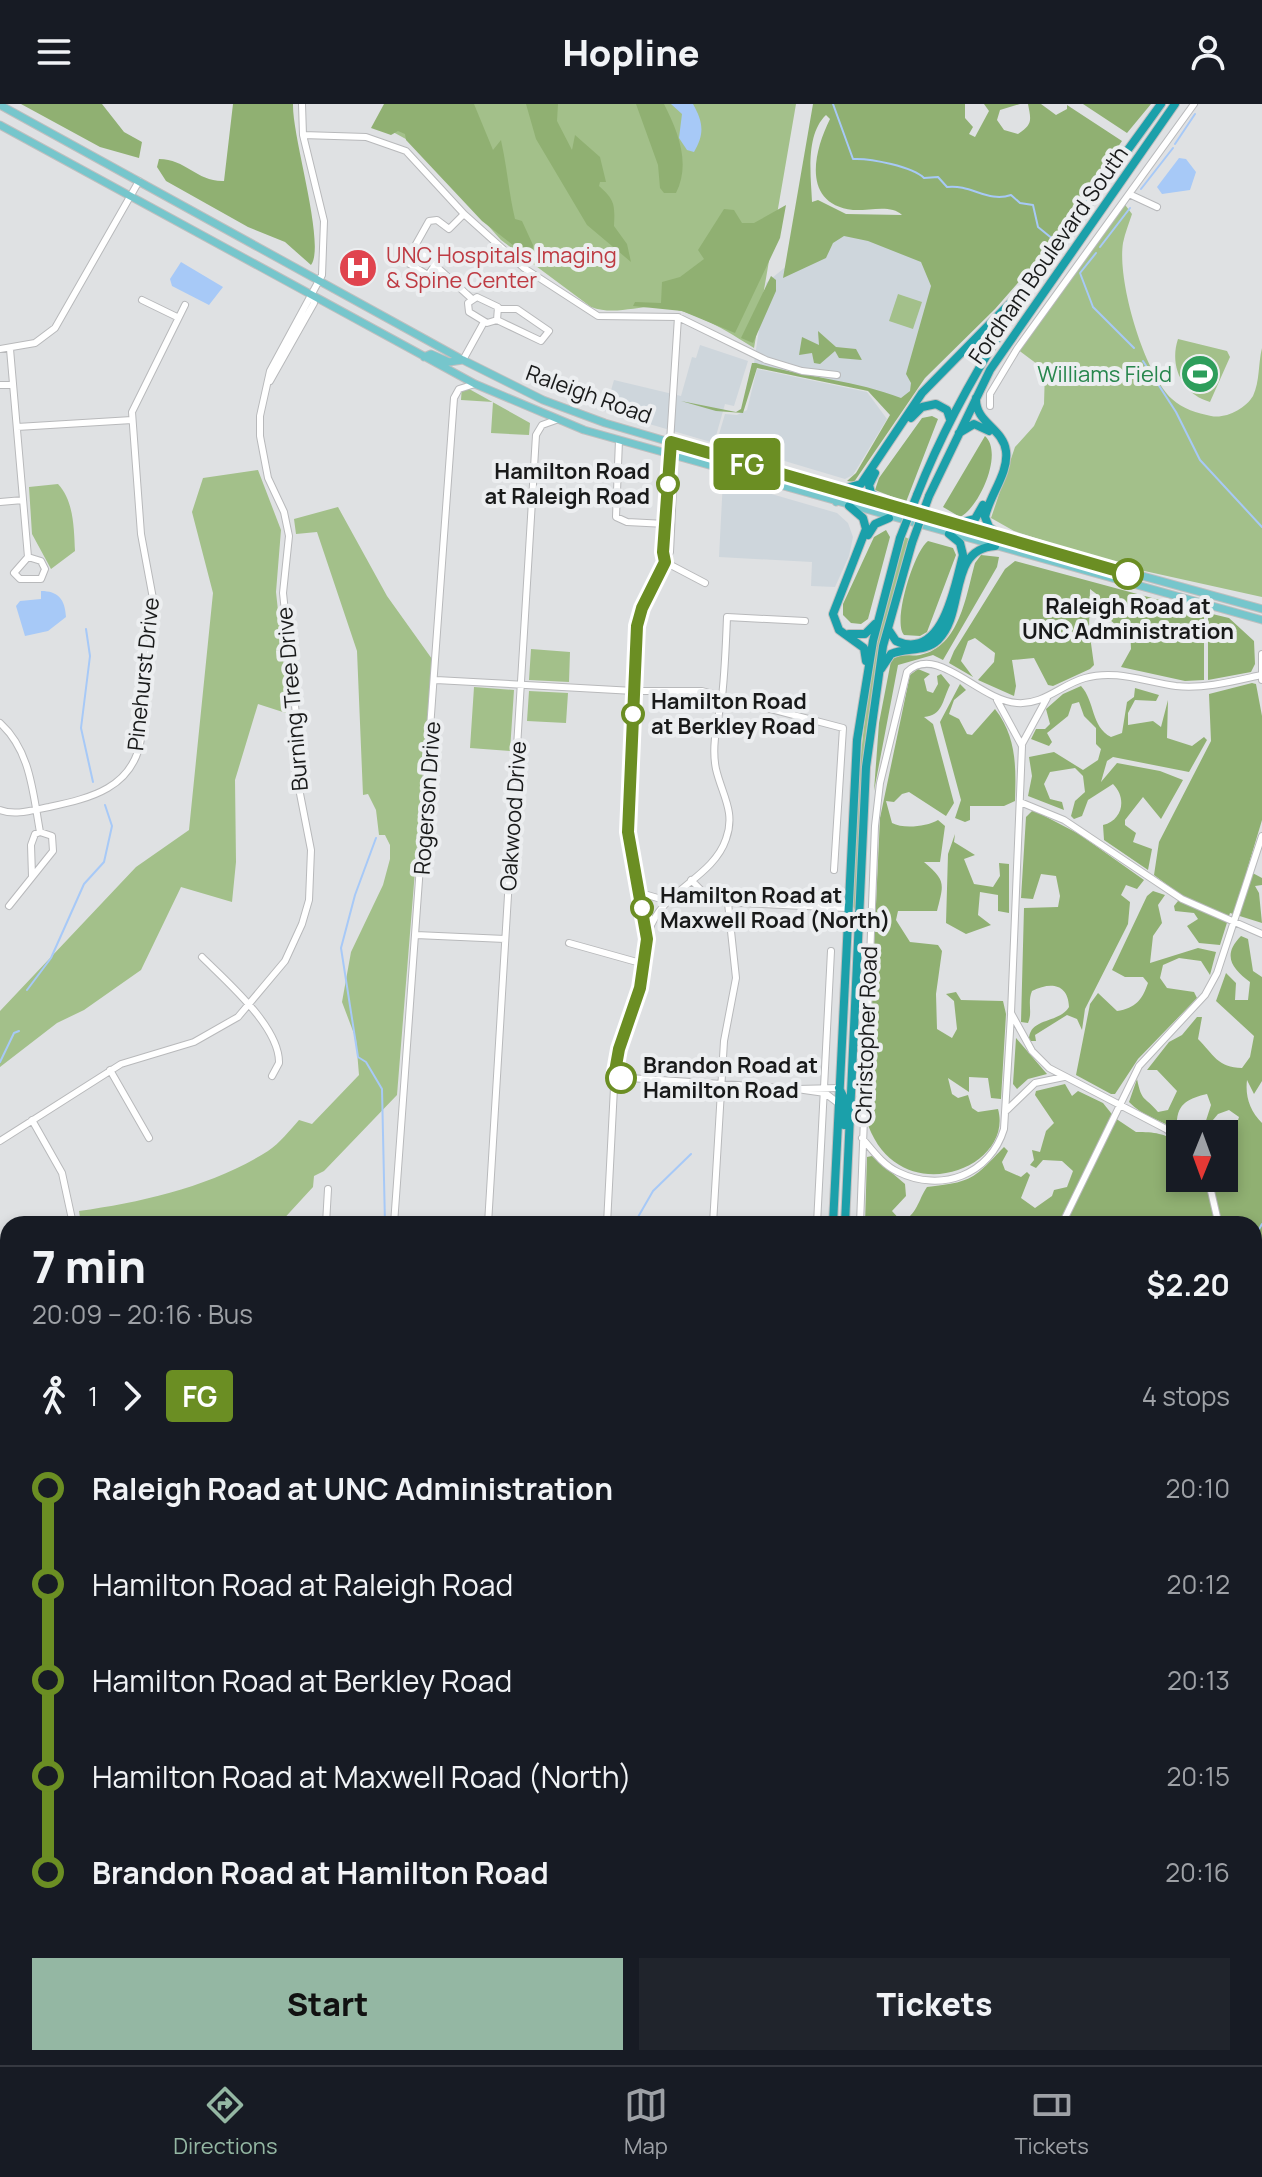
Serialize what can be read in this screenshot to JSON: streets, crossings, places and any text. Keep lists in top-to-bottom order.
{
  "streets": {
    "highway": ["Fordham Boulevard South"],
    "main road": ["Raleigh Road"],
    "street": [
      "Pinehurst Drive",
      "Burning Tree Drive",
      "Rogerson Drive",
      "Oakwood Drive",
      "Christopher Road"
    ]
  },
  "crossings": [
    ["Raleigh Road", "Burning Tree Drive"],
    ["Raleigh Road", "Rogerson Drive"],
    ["Raleigh Road", "Oakwood Drive"]
  ],
  "places": {
    "hospital": ["UNC Hospitals Imaging & Spine Center"],
    "sports": ["Williams Field"],
    "other": [
      "Hamilton Road at Raleigh Road",
      "Raleigh Road at UNC Administration",
      "Hamilton Road at Berkley Road",
      "Hamilton Road at Maxwell Road (North)",
      "Brandon Road at Hamilton Road"
    ]
  },
  "lines": ["bus line FG"],
  "north": "bottom",
  "page": {
    "header": "Hopline",
    "on_map": "FG",
    "heading": ["7 min", "20:09 – 20:16 · Bus", "$2.20"],
    "legs": ["1", "FG", "4 stops"],
    "list": [
      {
        "name": "Raleigh Road at UNC Administration",
        "value": "20:10"
      },
      {
        "name": "Hamilton Road at Raleigh Road",
        "value": "20:12"
      },
      {
        "name": "Hamilton Road at Berkley Road",
        "value": "20:13"
      },
      {
        "name": "Hamilton Road at Maxwell Road (North)",
        "value": "20:15"
      },
      {
        "name": "Brandon Road at Hamilton Road",
        "value": "20:16"
      }
    ],
    "buttons": ["Start", "Tickets"],
    "tabs": ["Directions", "Map", "Tickets"]
  }
}
